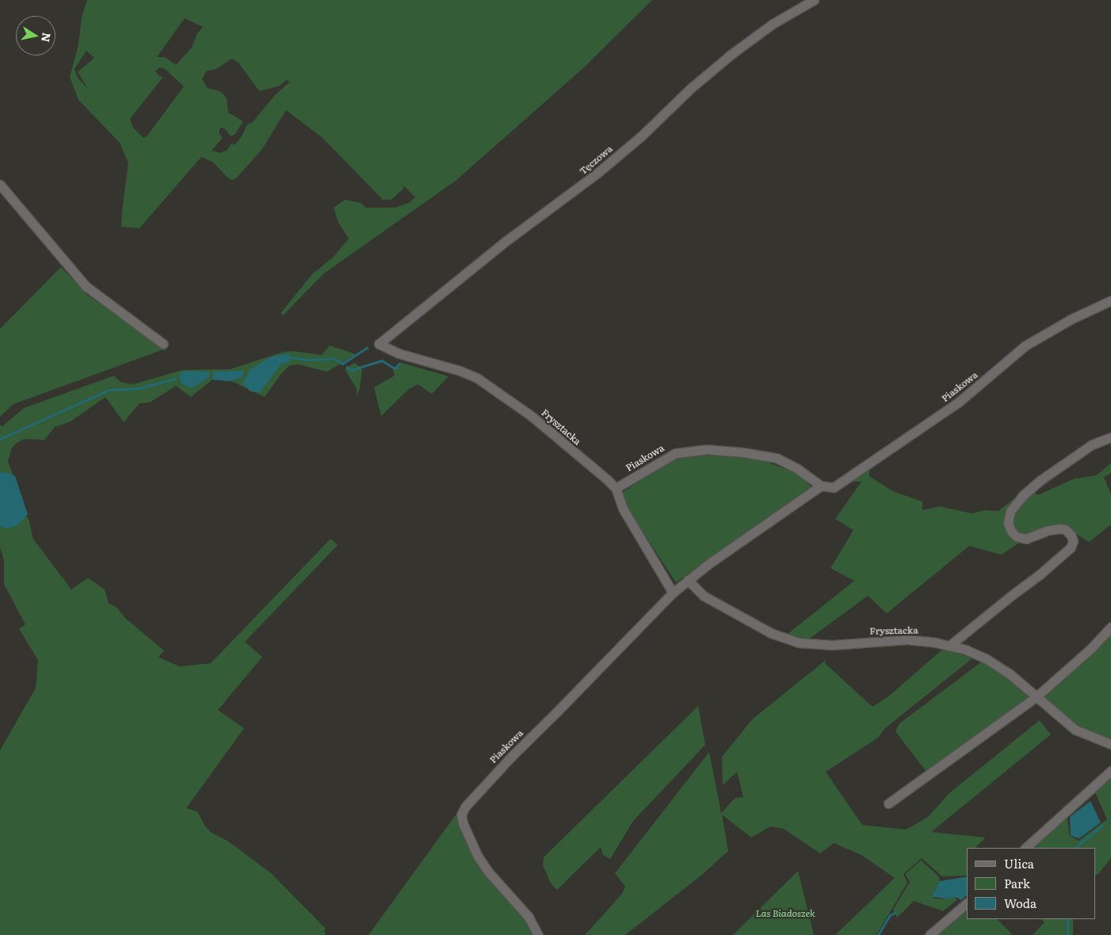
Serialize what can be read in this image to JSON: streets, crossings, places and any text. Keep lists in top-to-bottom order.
{
  "streets": {
    "street": ["Tęczowa", "Piaskowa", "Frysztacka"]
  },
  "crossings": [
    ["Tęczowa", "Frysztacka"],
    ["Piaskowa", "Frysztacka"]
  ],
  "parks": ["Las Biadoszek"],
  "legend": ["Ulica", "Park", "Woda"],
  "north": "right"
}
